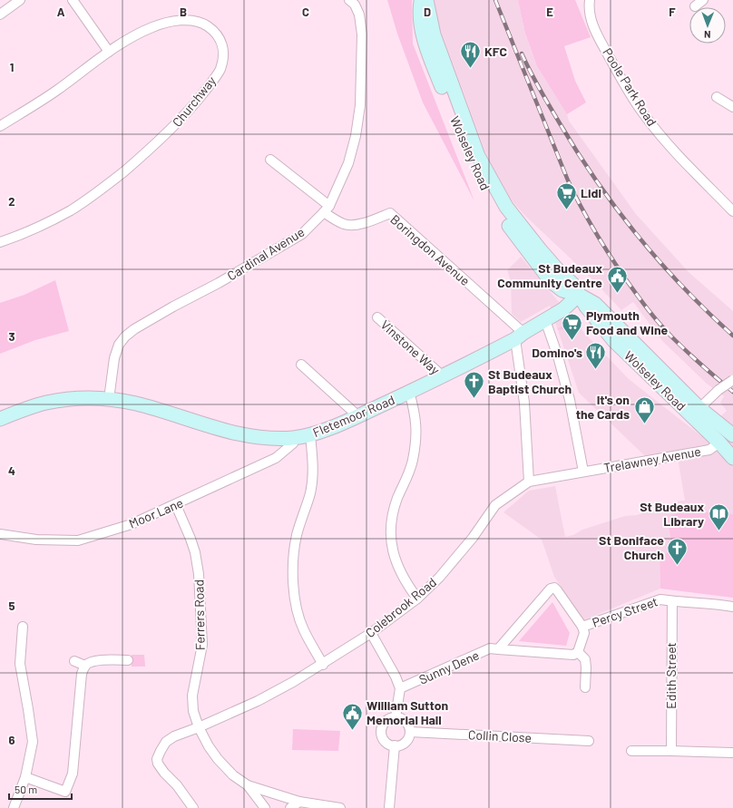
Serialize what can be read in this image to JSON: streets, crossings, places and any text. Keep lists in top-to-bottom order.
{
  "streets": {
    "street": [
      "Poole Park Road",
      "Churchway",
      "Wolseley Road",
      "Boringdon Avenue",
      "Cardinal Avenue",
      "Vinstone Way",
      "Fletemoor Road",
      "Trelawney Avenue",
      "Moor Lane",
      "Colebrook Road",
      "Percy Street",
      "Ferrers Road",
      "Sunny Dene",
      "Edith Street",
      "Collin Close"
    ]
  },
  "crossings": [
    ["Wolseley Road", "Fletemoor Road"],
    ["Wolseley Road", "Trelawney Avenue"],
    ["Boringdon Avenue", "Cardinal Avenue"],
    ["Boringdon Avenue", "Fletemoor Road"],
    ["Cardinal Avenue", "Fletemoor Road"],
    ["Vinstone Way", "Fletemoor Road"],
    ["Fletemoor Road", "Moor Lane"],
    ["Trelawney Avenue", "Colebrook Road"],
    ["Moor Lane", "Ferrers Road"],
    ["Colebrook Road", "Ferrers Road"],
    ["Percy Street", "Edith Street"]
  ],
  "places": {
    "restaurant": ["KFC", "Domino's"],
    "supermarket": ["Lidl", "Plymouth Food and Wine"],
    "public building": ["St Budeaux Community Centre", "William Sutton Memorial Hall"],
    "church": ["St Budeaux Baptist Church", "St Boniface Church"],
    "shop": ["It's on the Cards"],
    "library": ["St Budeaux Library"]
  },
  "scale_bar": "50 m",
  "north": "bottom",
  "grid": {
    "columns": [
      "A",
      "B",
      "C",
      "D",
      "E",
      "F"
    ],
    "rows": [
      "1",
      "2",
      "3",
      "4",
      "5",
      "6"
    ]
  }
}
